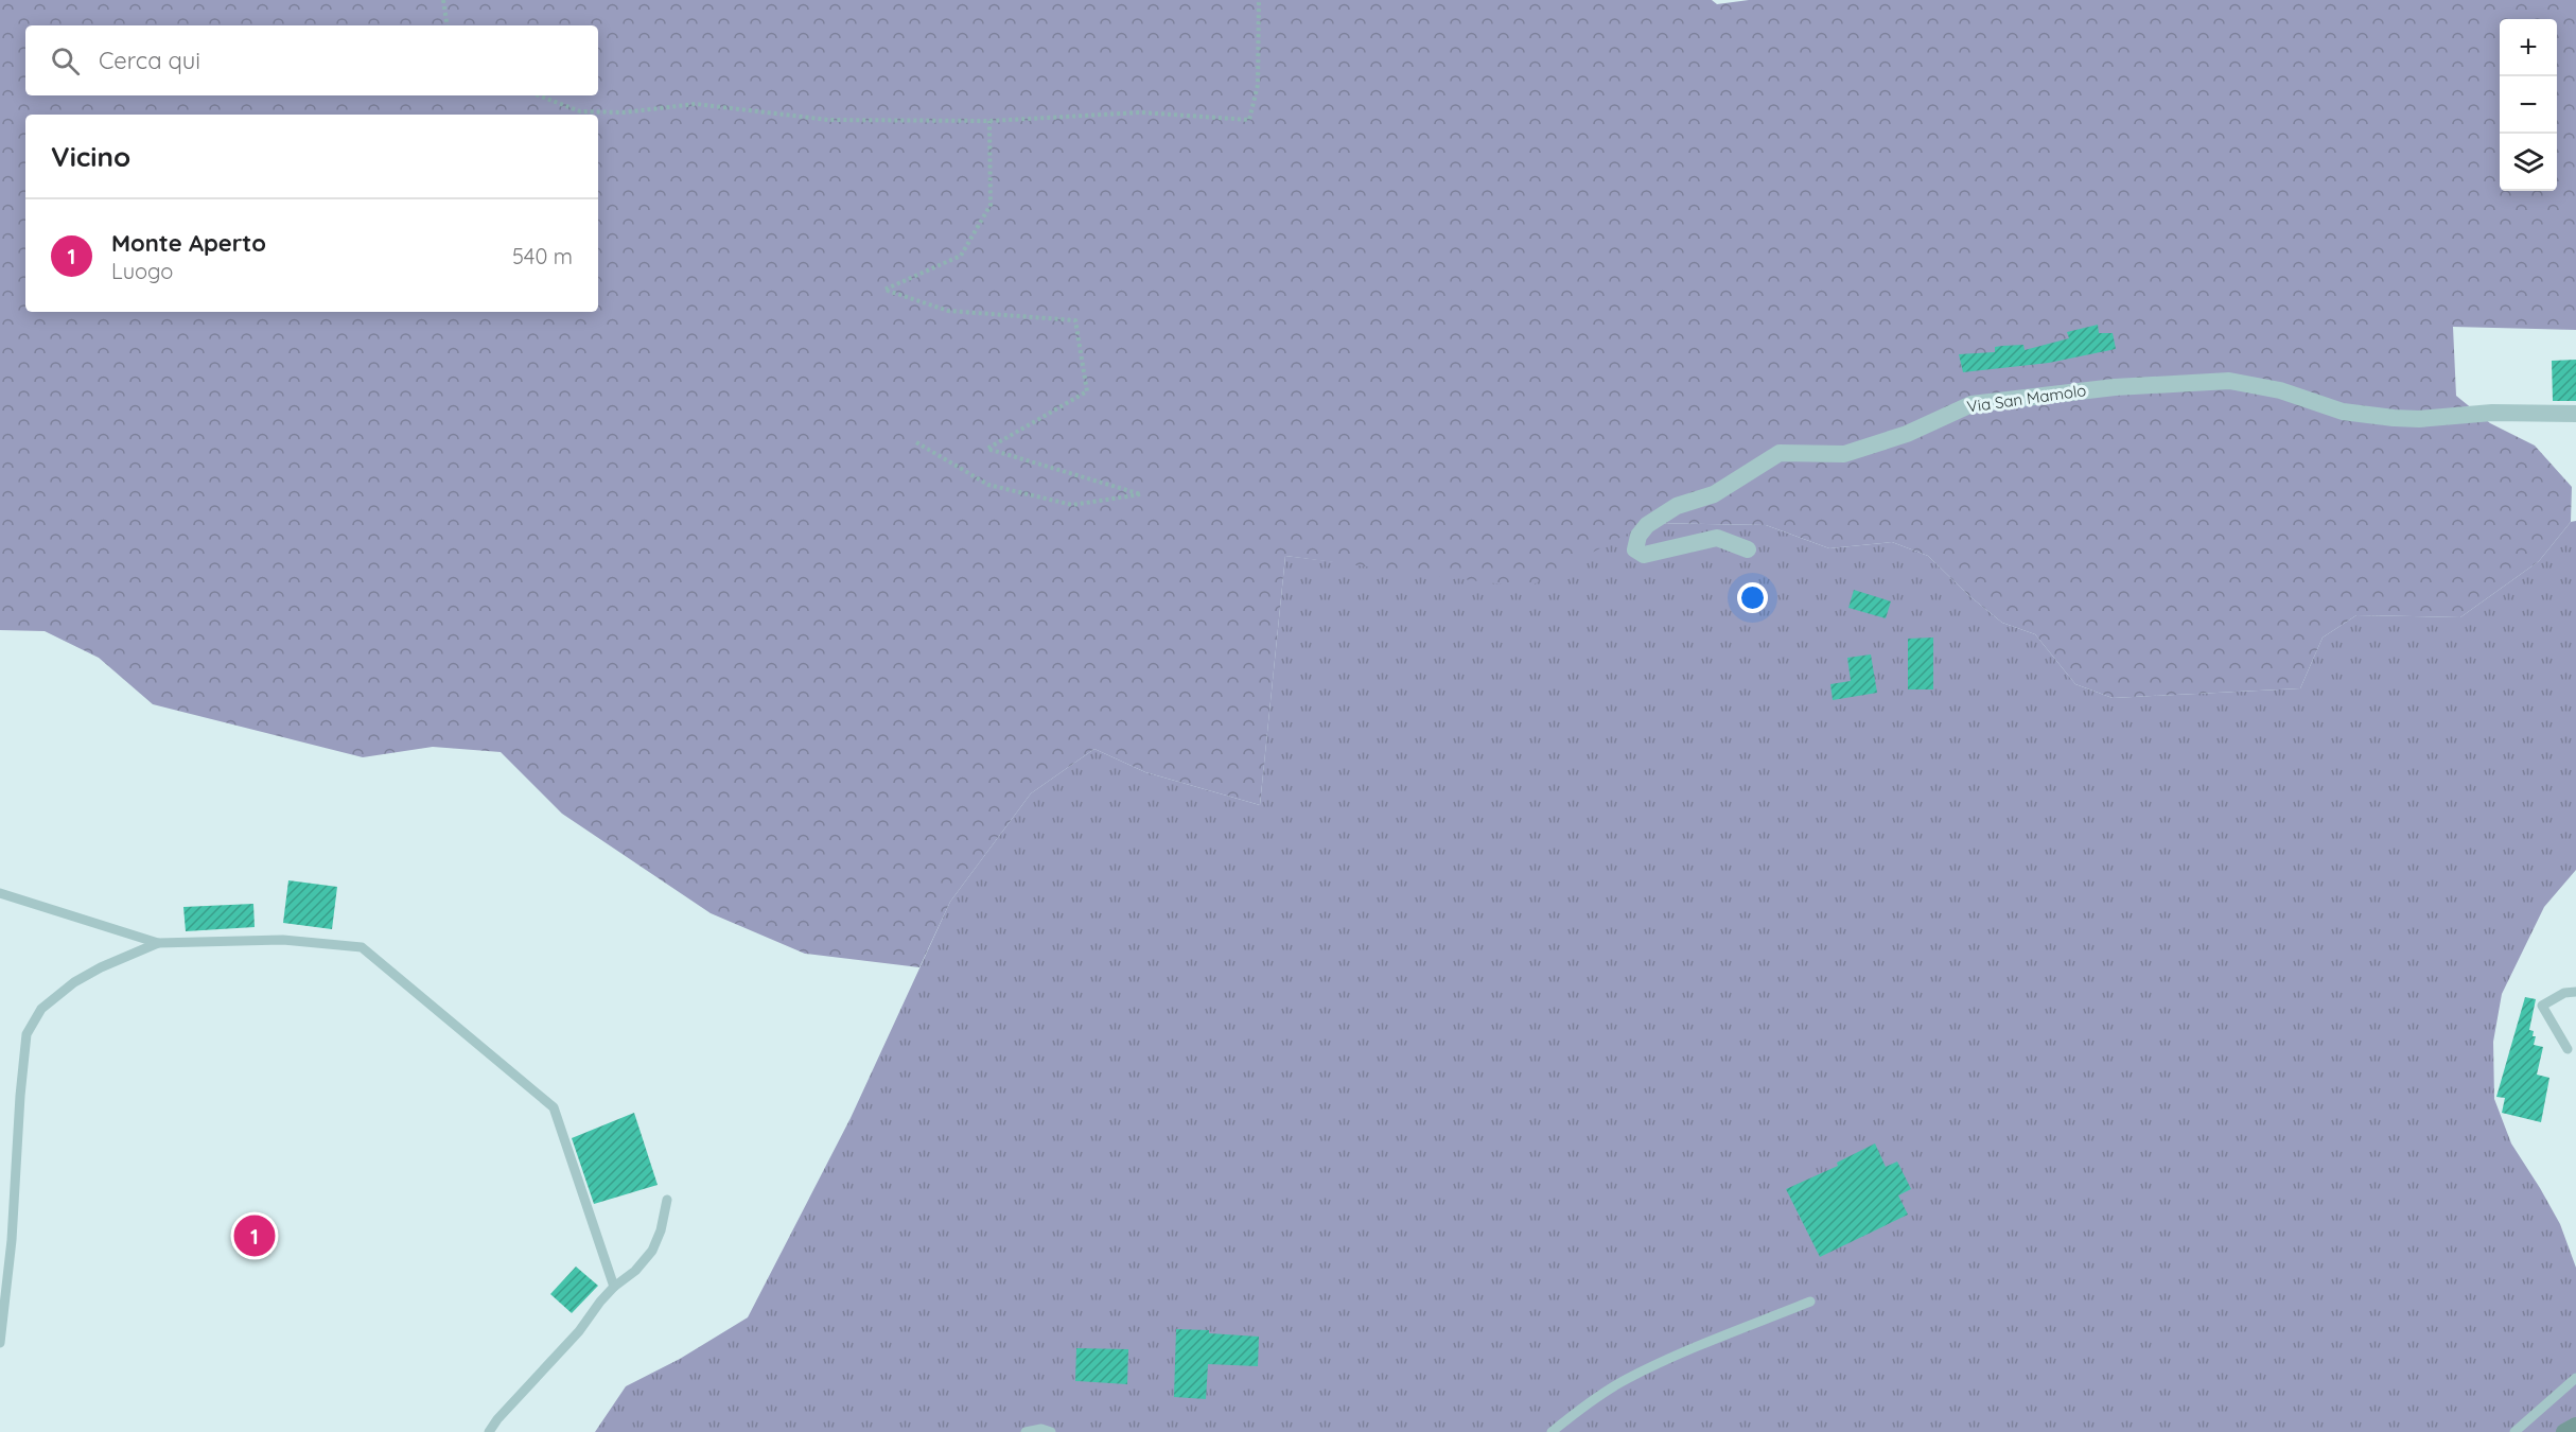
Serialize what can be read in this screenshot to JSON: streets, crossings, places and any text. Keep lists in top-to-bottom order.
{
  "streets": {
    "street": ["Via San Mamolo"]
  },
  "page": {
    "map_buttons": ["+", "−"],
    "search": "Cerca qui",
    "heading": "Vicino",
    "list": [
      {
        "mark": "1",
        "name": "Monte Aperto",
        "note": "Luogo",
        "value": "540 m"
      }
    ],
    "pins": "1"
  }
}
